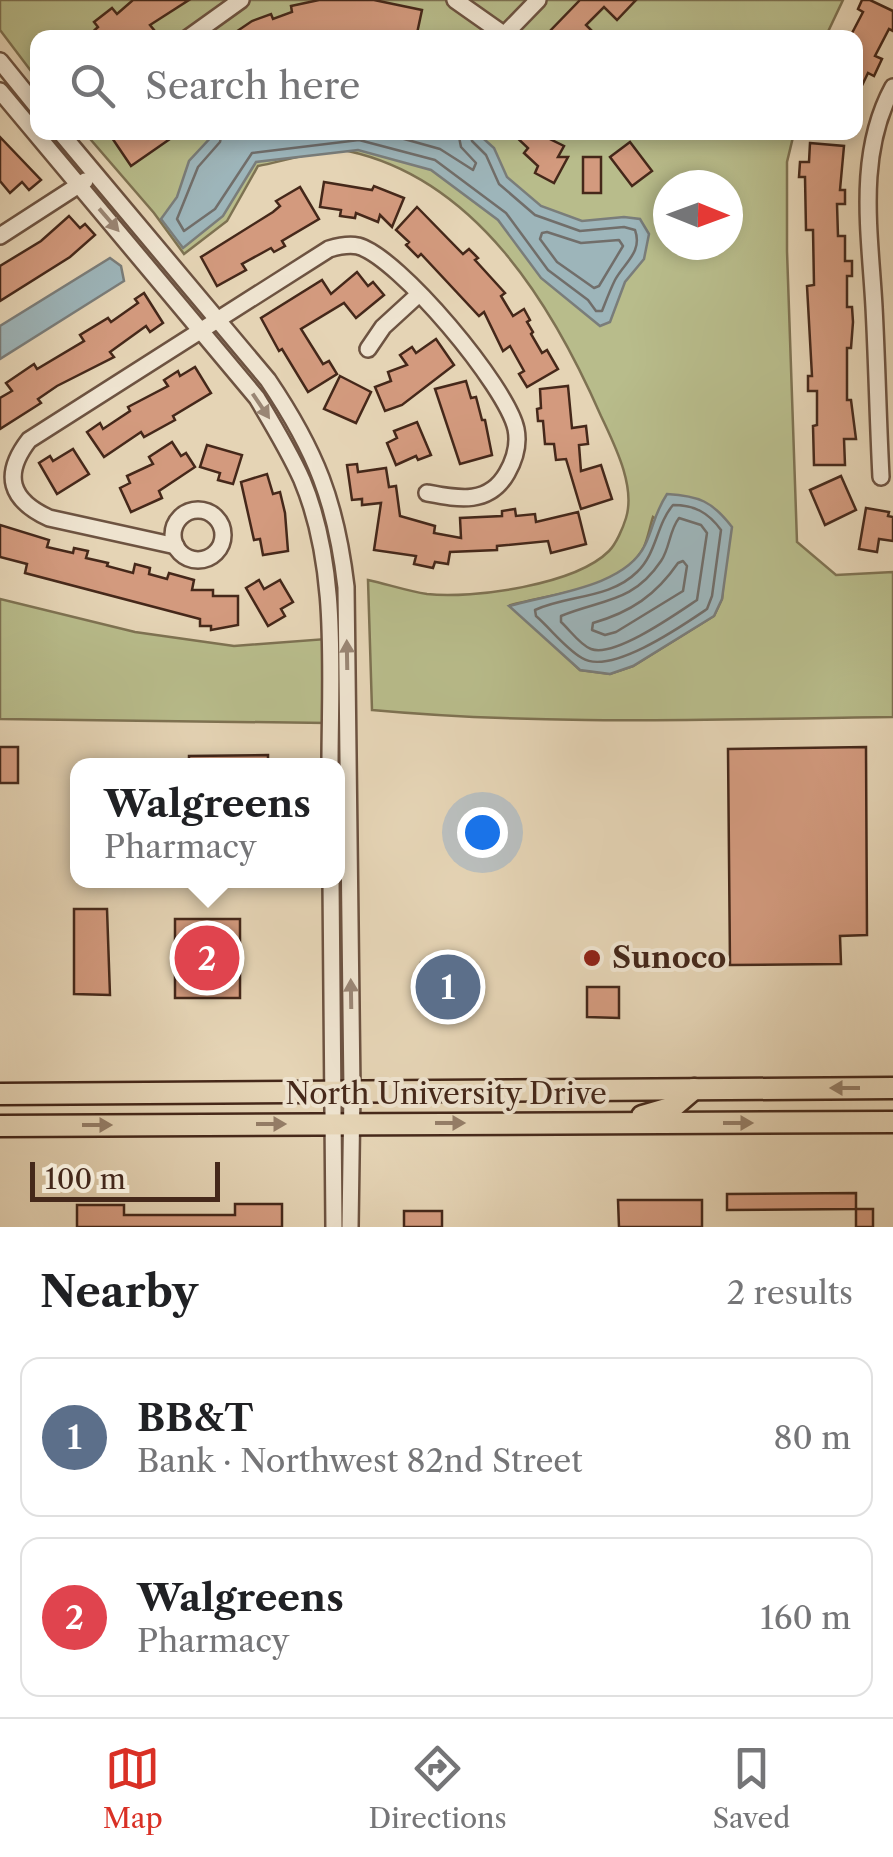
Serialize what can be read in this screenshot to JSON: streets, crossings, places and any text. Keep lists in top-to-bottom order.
{
  "streets": {
    "main road": ["North University Drive"]
  },
  "places": ["Sunoco"],
  "scale_bar": "100 m",
  "north": "right",
  "page": {
    "search": "Search here",
    "popup": ["Walgreens", "Pharmacy"],
    "pins": ["2", "1"],
    "scale": "100 m",
    "heading": ["Nearby", "2 results"],
    "list": [
      {
        "mark": "1",
        "name": "BB&T",
        "note": "Bank · Northwest 82nd Street",
        "value": "80 m"
      },
      {
        "mark": "2",
        "name": "Walgreens",
        "note": "Pharmacy",
        "value": "160 m"
      }
    ],
    "nav": ["Map", "Directions", "Saved"]
  }
}
